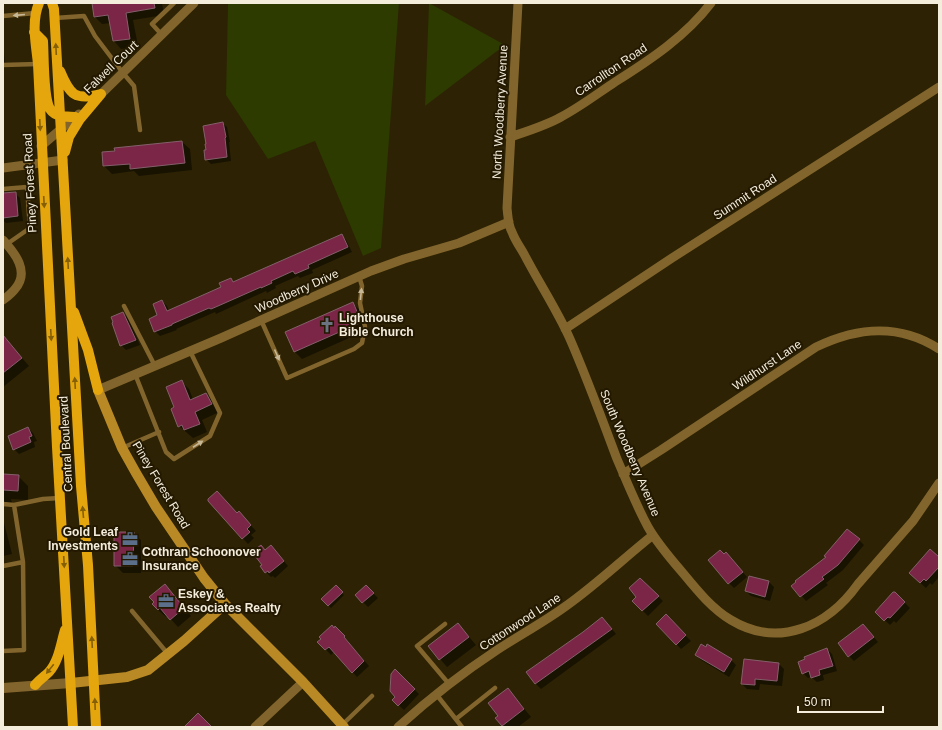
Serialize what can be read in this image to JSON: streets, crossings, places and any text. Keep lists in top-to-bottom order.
{
  "streets": {
    "main road": ["Piney Forest Road", "Central Boulevard"],
    "street": [
      "Falwell Court",
      "Carrollton Road",
      "North Woodberry Avenue",
      "Summit Road",
      "Woodberry Drive",
      "Wildhurst Lane",
      "South Woodberry Avenue",
      "Cottonwood Lane"
    ]
  },
  "crossings": [
    ["Falwell Court", "Piney Forest Road"],
    ["Carrollton Road", "North Woodberry Avenue"],
    ["North Woodberry Avenue", "Woodberry Drive"],
    ["North Woodberry Avenue", "South Woodberry Avenue"],
    ["Piney Forest Road", "Woodberry Drive"],
    ["Piney Forest Road", "Central Boulevard"],
    ["Summit Road", "South Woodberry Avenue"],
    ["Woodberry Drive", "South Woodberry Avenue"],
    ["Wildhurst Lane", "South Woodberry Avenue"],
    ["South Woodberry Avenue", "Cottonwood Lane"]
  ],
  "places": {
    "church": ["Lighthouse Bible Church"],
    "office": ["Gold Leaf Investments", "Cothran Schoonover Insurance", "Eskey & Associates Realty"]
  },
  "scale_bar": "50 m"
}
